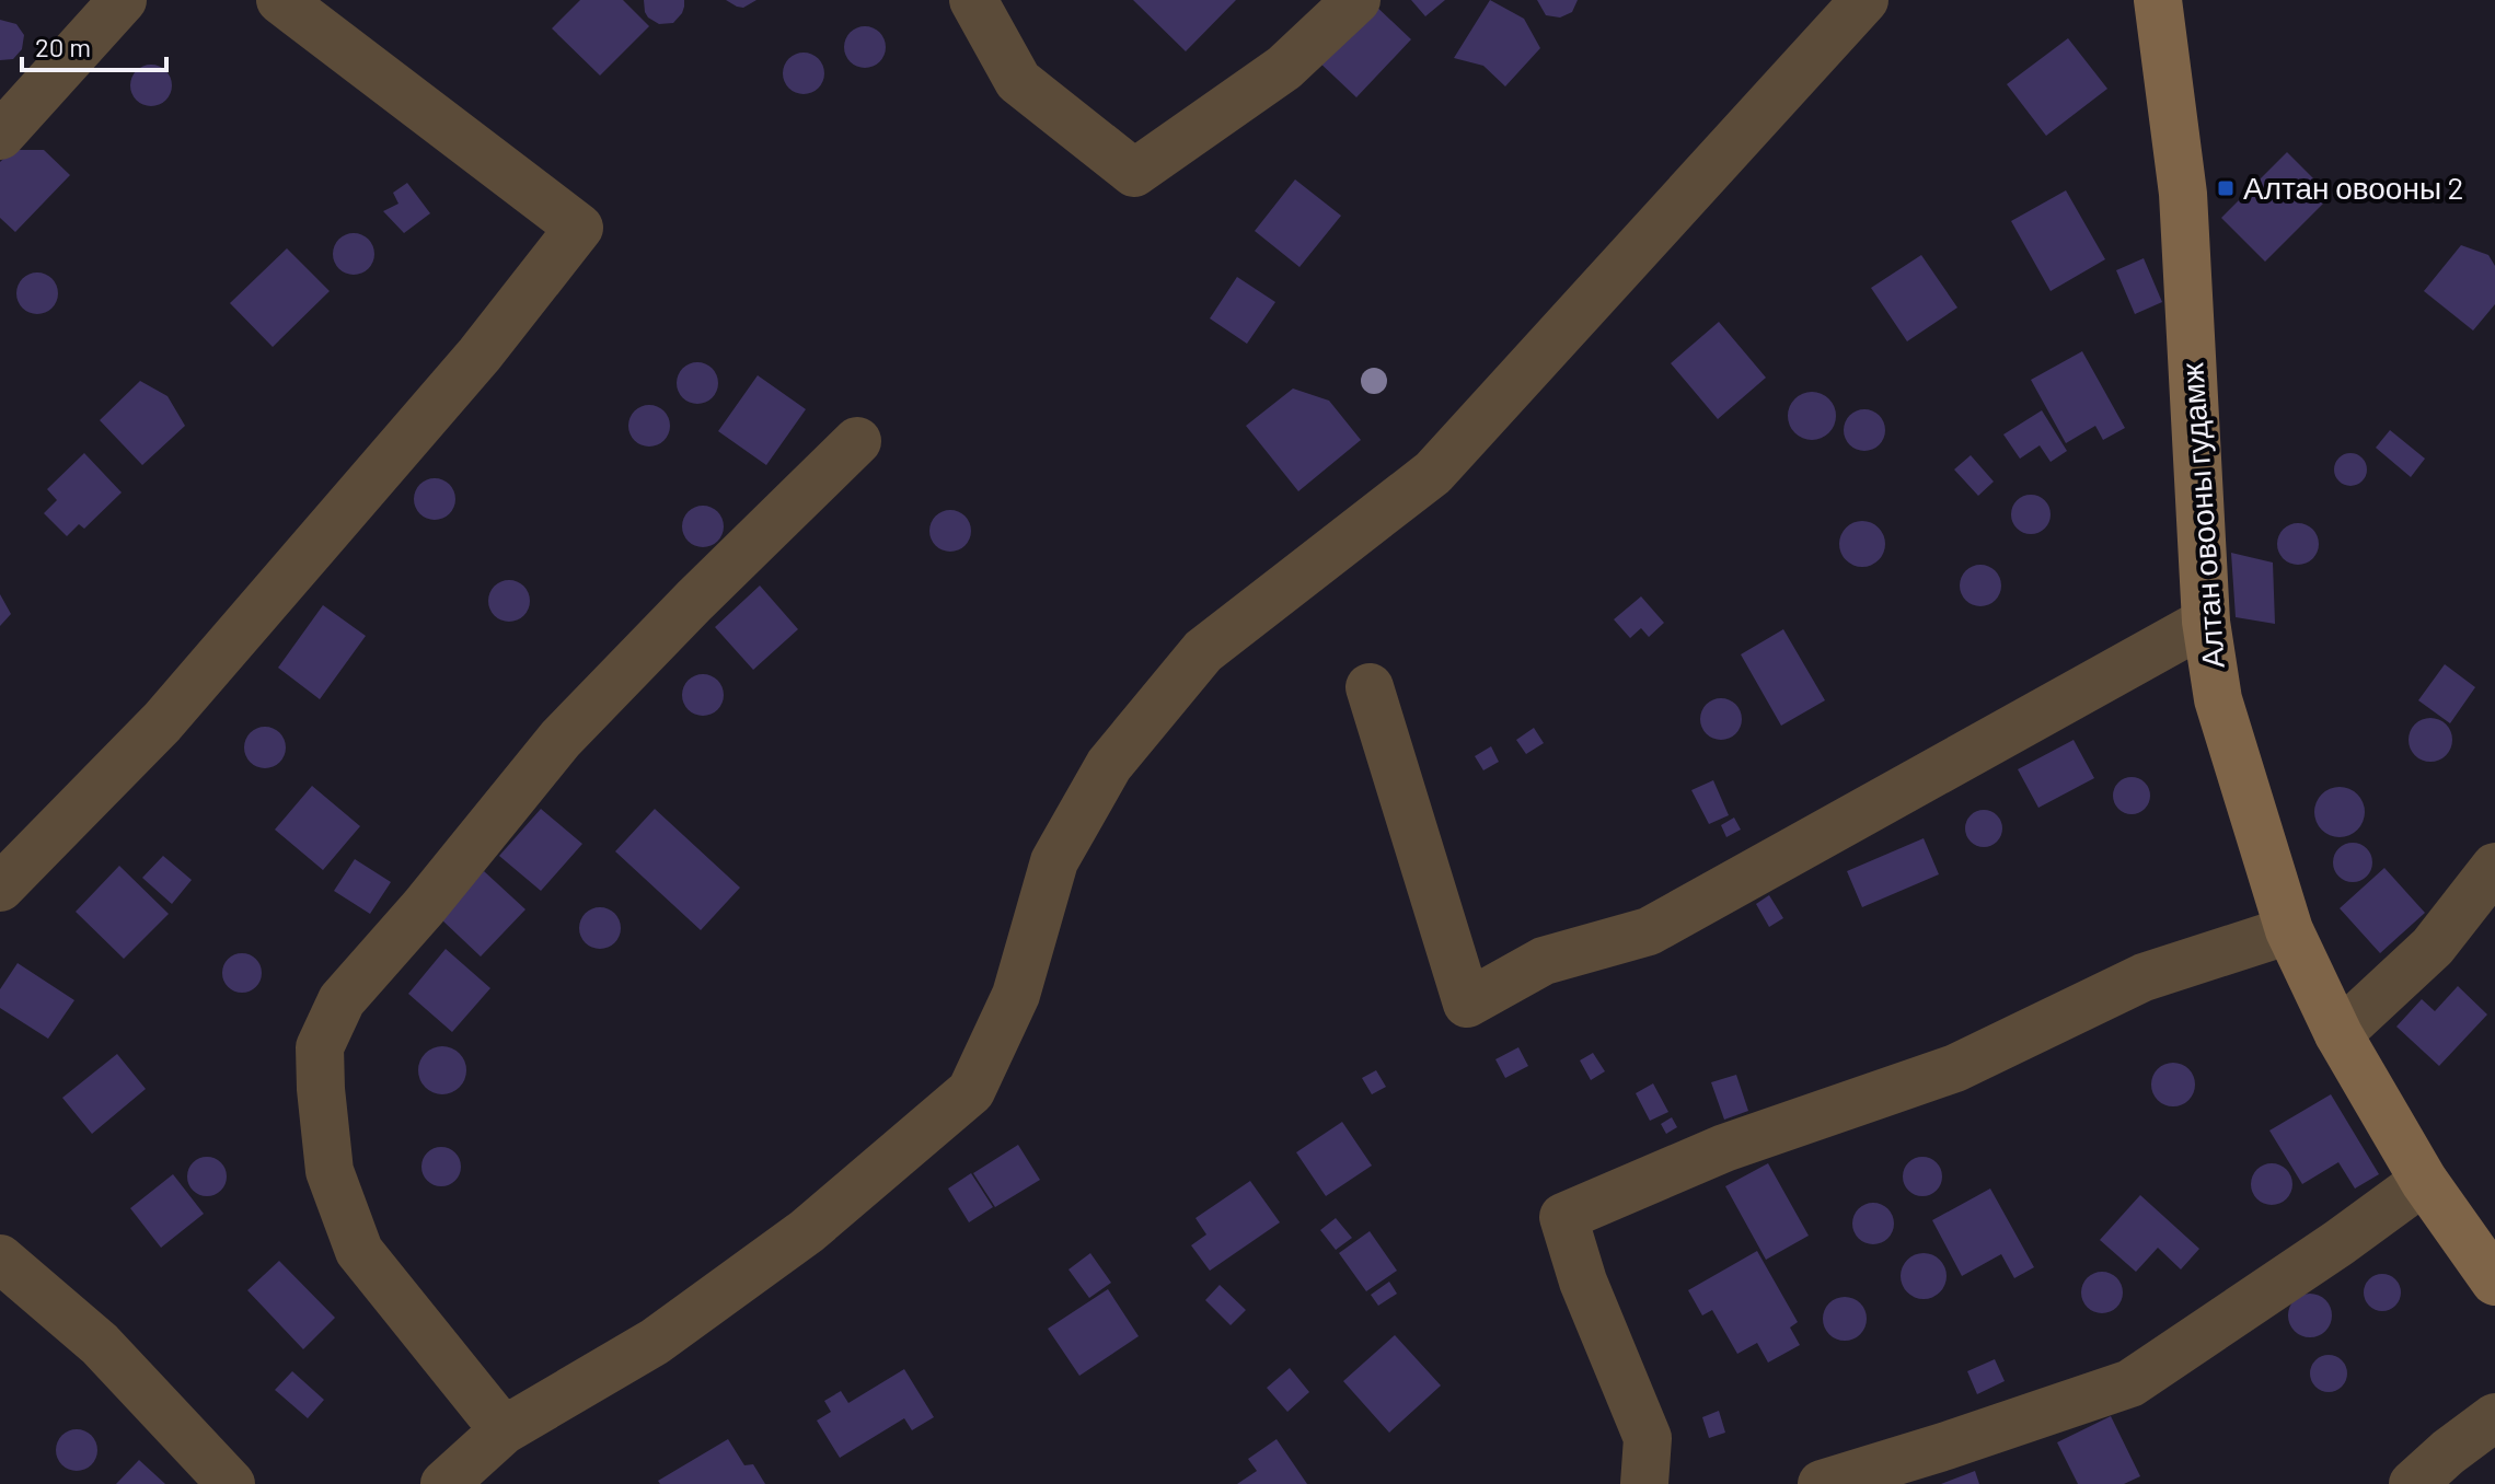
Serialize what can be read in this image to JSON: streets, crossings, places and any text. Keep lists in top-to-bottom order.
{
  "streets": {
    "main road": ["Алтан овооны гудамж"]
  },
  "places": {
    "transit": ["Алтан овооны 2"]
  },
  "scale_bar": "20 m"
}
